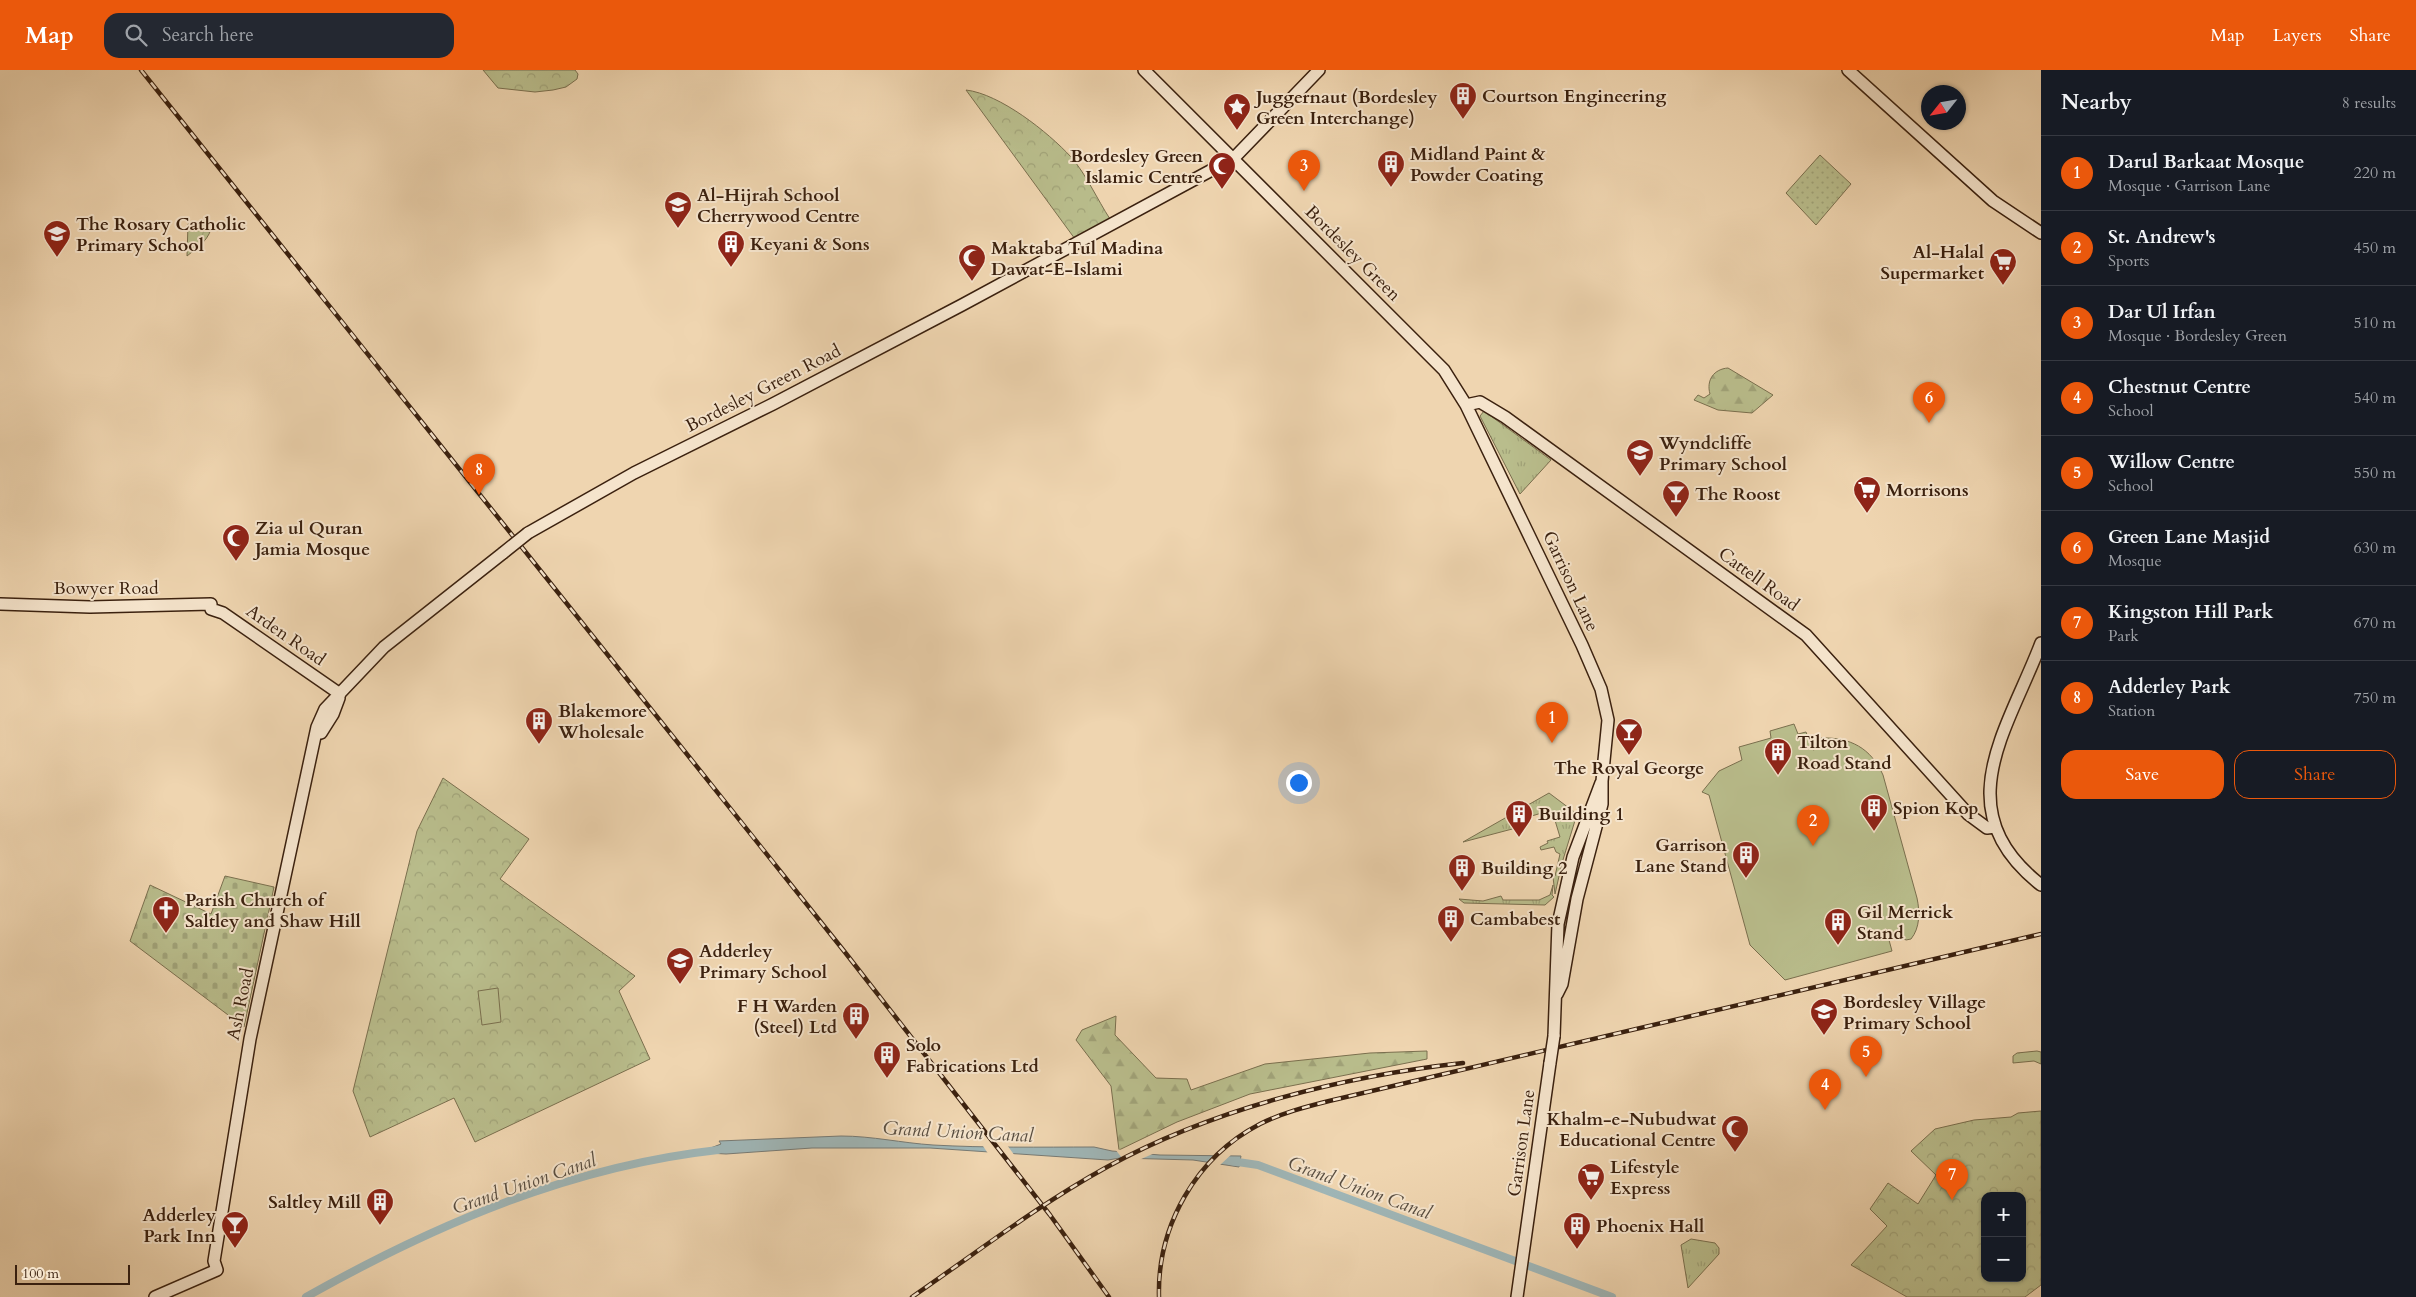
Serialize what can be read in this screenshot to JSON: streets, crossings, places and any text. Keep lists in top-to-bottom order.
{
  "streets": {
    "main road": [
      "Bordesley Green",
      "Bordesley Green Road",
      "Cattell Road",
      "Garrison Lane",
      "Bowyer Road",
      "Arden Road",
      "Ash Road"
    ]
  },
  "crossings": [
    ["Bordesley Green", "Bordesley Green Road"],
    ["Bordesley Green", "Cattell Road"],
    ["Bordesley Green", "Garrison Lane"],
    ["Bordesley Green Road", "Arden Road"],
    ["Bordesley Green Road", "Ash Road"],
    ["Cattell Road", "Garrison Lane"],
    ["Bowyer Road", "Arden Road"],
    ["Arden Road", "Ash Road"]
  ],
  "water": ["Grand Union Canal"],
  "places": {
    "building": [
      "Courtson Engineering",
      "Midland Paint & Powder Coating",
      "Keyani & Sons",
      "Blakemore Wholesale",
      "Tilton Road Stand",
      "Spion Kop",
      "Building 1",
      "Garrison Lane Stand",
      "Building 2",
      "Cambabest",
      "Gil Merrick Stand",
      "F H Warden (Steel) Ltd",
      "Solo Fabrications Ltd",
      "Saltley Mill",
      "Phoenix Hall"
    ],
    "place": ["Juggernaut (Bordesley Green Interchange)"],
    "mosque": [
      "Bordesley Green Islamic Centre",
      "Maktaba Tul Madina Dawat-E-Islami",
      "Zia ul Quran Jamia Mosque",
      "Khalm-e-Nubudwat Educational Centre"
    ],
    "school or university": [
      "Al-Hijrah School Cherrywood Centre",
      "The Rosary Catholic Primary School",
      "Wyndcliffe Primary School",
      "Adderley Primary School",
      "Bordesley Village Primary School"
    ],
    "supermarket": ["Al-Halal Supermarket", "Morrisons", "Lifestyle Express"],
    "bar": ["The Roost", "The Royal George", "Adderley Park Inn"],
    "church": ["Parish Church of Saltley and Shaw Hill"]
  },
  "scale_bar": "100 m",
  "north": "bottom left",
  "page": {
    "header": "Map",
    "search": "Search here",
    "nav": ["Map", "Layers", "Share"],
    "heading": ["Nearby", "8 results"],
    "list": [
      {
        "mark": "1",
        "name": "Darul Barkaat Mosque",
        "note": "Mosque · Garrison Lane",
        "value": "220 m"
      },
      {
        "mark": "2",
        "name": "St. Andrew's",
        "note": "Sports",
        "value": "450 m"
      },
      {
        "mark": "3",
        "name": "Dar Ul Irfan",
        "note": "Mosque · Bordesley Green",
        "value": "510 m"
      },
      {
        "mark": "4",
        "name": "Chestnut Centre",
        "note": "School",
        "value": "540 m"
      },
      {
        "mark": "5",
        "name": "Willow Centre",
        "note": "School",
        "value": "550 m"
      },
      {
        "mark": "6",
        "name": "Green Lane Masjid",
        "note": "Mosque",
        "value": "630 m"
      },
      {
        "mark": "7",
        "name": "Kingston Hill Park",
        "note": "Park",
        "value": "670 m"
      },
      {
        "mark": "8",
        "name": "Adderley Park",
        "note": "Station",
        "value": "750 m"
      }
    ],
    "pins": [
      "3",
      "6",
      "8",
      "1",
      "2",
      "5",
      "4",
      "7"
    ],
    "buttons": ["Save", "Share"],
    "map_buttons": ["+", "−"],
    "scale": "100 m"
  }
}
